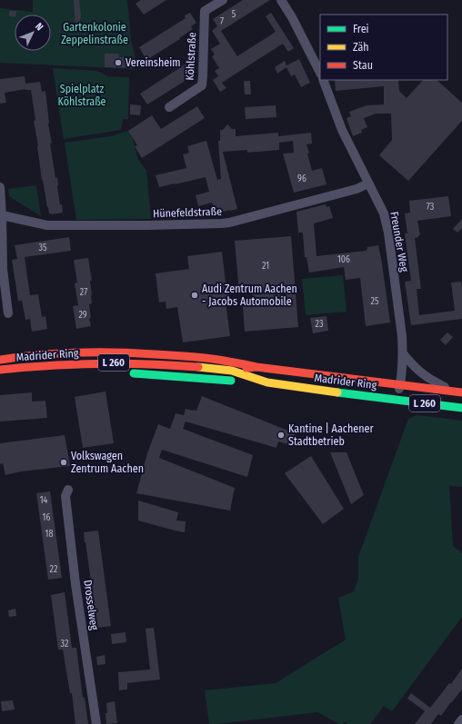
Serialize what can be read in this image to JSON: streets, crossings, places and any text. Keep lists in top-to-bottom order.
{
  "streets": {
    "main road": ["Madrider Ring", "L 260"],
    "street": [
      "Köhlstraße",
      "Hünefeldstraße",
      "Freunder Weg",
      "Drosselweg"
    ]
  },
  "crossings": [
    ["Hünefeldstraße", "Freunder Weg"],
    ["Freunder Weg", "Madrider Ring"]
  ],
  "parks": ["Gartenkolonie Zeppelinstraße", "Spielplatz Köhlstraße"],
  "places": [
    "Vereinsheim",
    "Audi Zentrum Aachen - Jacobs Automobile",
    "Kantine | Aachener Stadtbetrieb",
    "Volkswagen Zentrum Aachen"
  ],
  "house_numbers": [
    "5",
    "7",
    "96",
    "73",
    "35",
    "106",
    "21",
    "27",
    "25",
    "29",
    "23",
    "14",
    "16",
    "18",
    "22",
    "32"
  ],
  "legend": ["Frei", "Zäh", "Stau"],
  "north": "top right"
}
